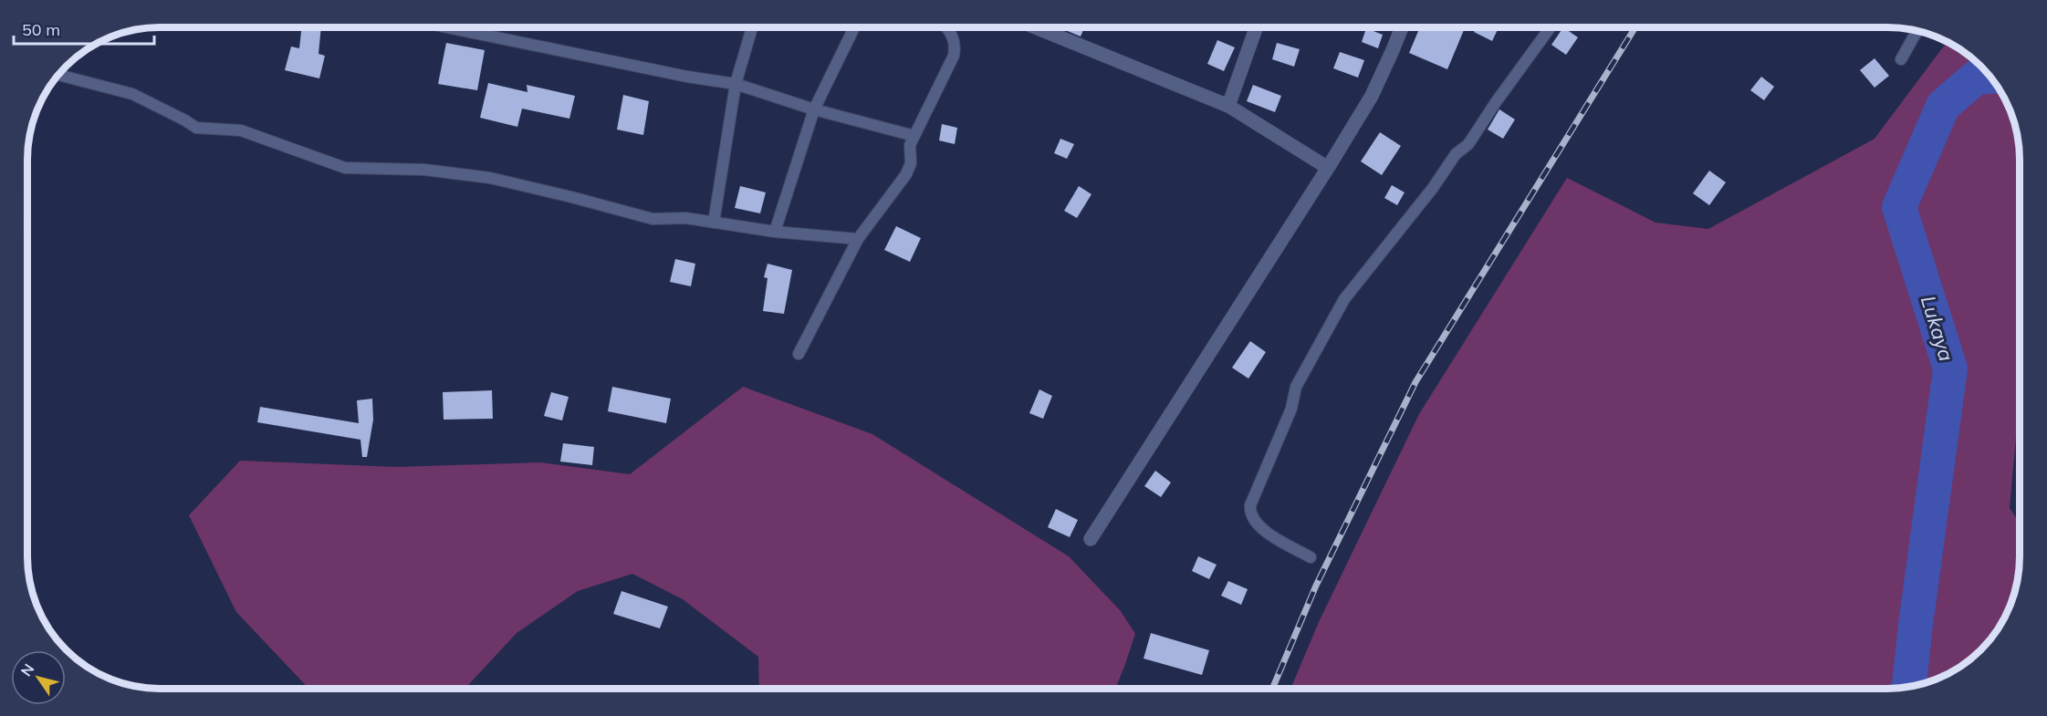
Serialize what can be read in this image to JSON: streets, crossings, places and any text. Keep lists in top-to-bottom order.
{
  "water": ["Lukaya"],
  "scale_bar": "50 m",
  "north": "top left"
}
